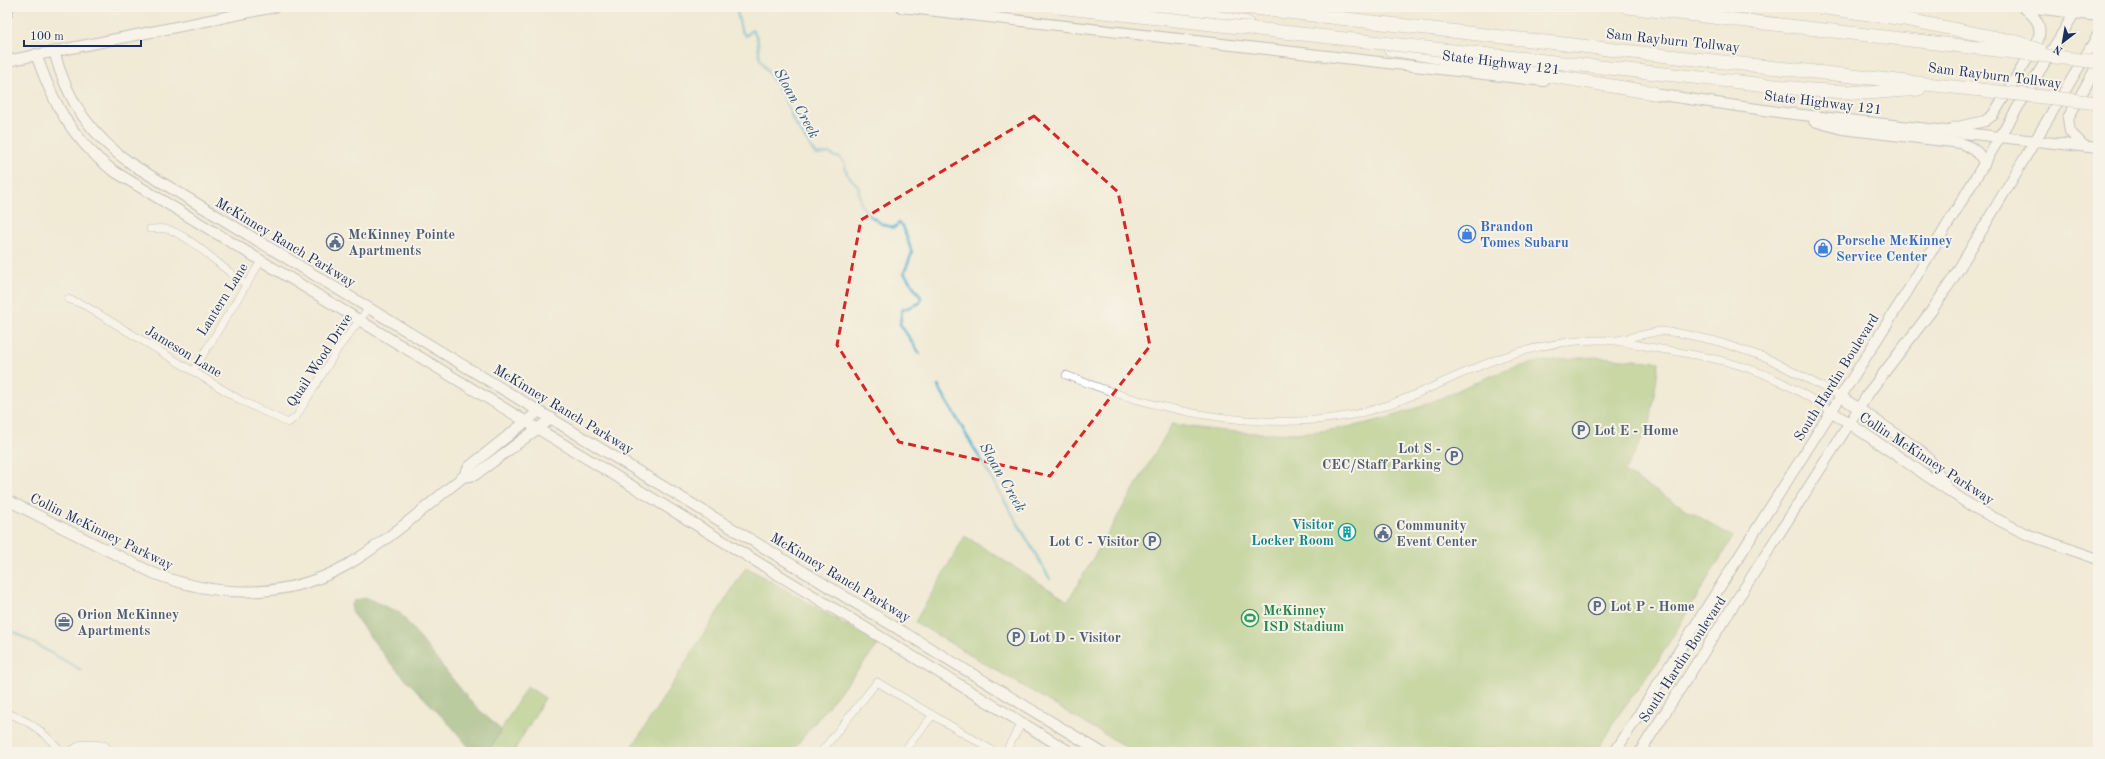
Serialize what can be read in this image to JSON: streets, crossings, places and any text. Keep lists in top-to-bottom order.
{
  "streets": {
    "highway": ["Sam Rayburn Tollway"],
    "main road": [
      "State Highway 121",
      "McKinney Ranch Parkway",
      "South Hardin Boulevard",
      "Collin McKinney Parkway"
    ],
    "street": ["Lantern Lane", "Jameson Lane", "Quail Wood Drive"]
  },
  "crossings": [
    ["State Highway 121", "South Hardin Boulevard"],
    ["McKinney Ranch Parkway", "Lantern Lane"],
    ["McKinney Ranch Parkway", "Quail Wood Drive"],
    ["McKinney Ranch Parkway", "Collin McKinney Parkway"],
    ["Lantern Lane", "Jameson Lane"],
    ["Jameson Lane", "Quail Wood Drive"],
    ["South Hardin Boulevard", "Collin McKinney Parkway"]
  ],
  "water": ["Sloan Creek"],
  "places": {
    "shop": ["Brandon Tomes Subaru", "Porsche McKinney Service Center"],
    "public building": ["McKinney Pointe Apartments", "Community Event Center"],
    "parking": [
      "Lot E - Home",
      "Lot S - CEC/Staff Parking",
      "Lot C - Visitor",
      "Lot P - Home",
      "Lot D - Visitor"
    ],
    "building": ["Visitor Locker Room"],
    "sports": ["McKinney ISD Stadium"],
    "office": ["Orion McKinney Apartments"]
  },
  "scale_bar": "100 m",
  "north": "bottom left"
}
